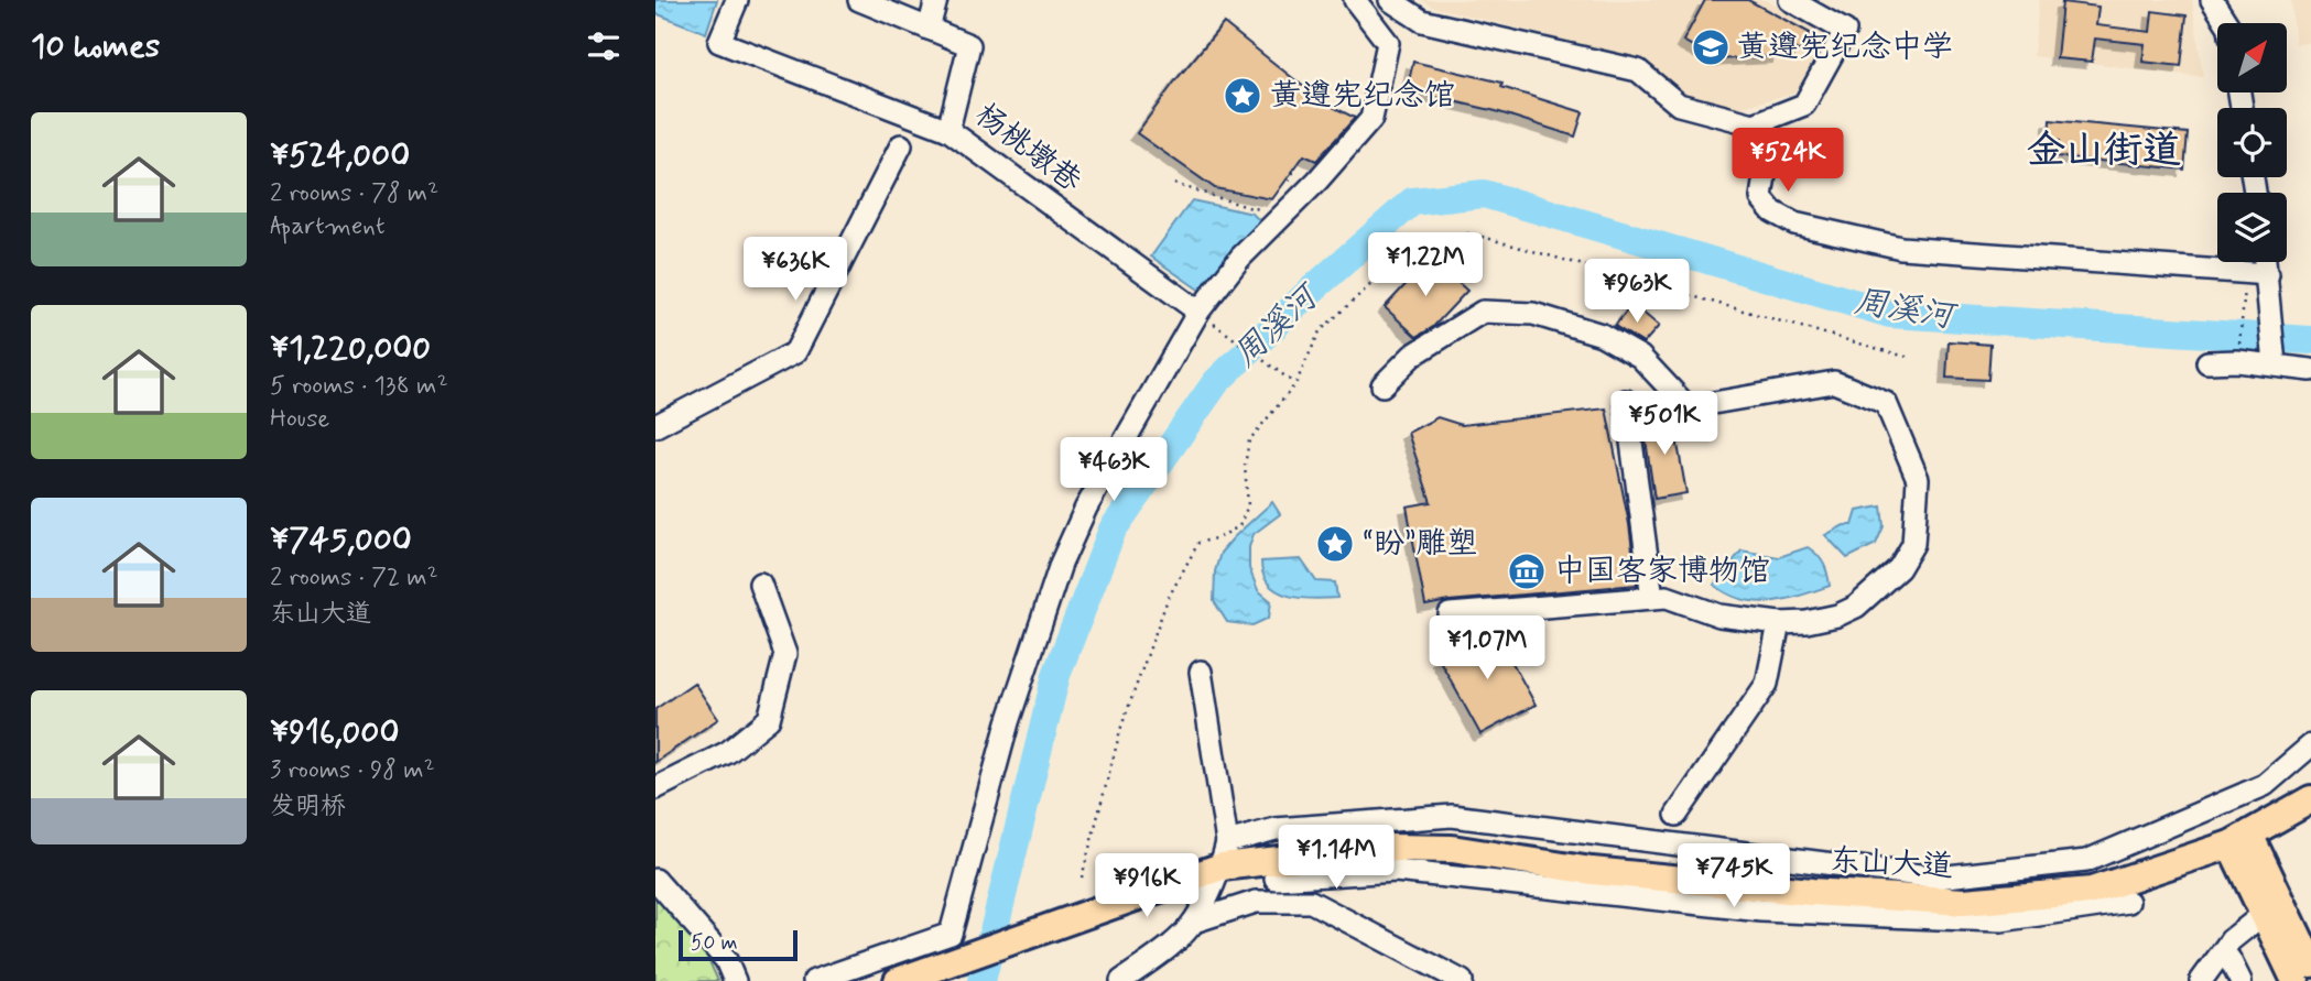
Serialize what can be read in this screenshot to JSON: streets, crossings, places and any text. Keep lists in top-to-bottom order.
{
  "streets": {
    "main road": ["东山大道"],
    "street": ["杨桃墩巷"]
  },
  "districts": ["金山街道"],
  "water": ["周溪河"],
  "places": {
    "school or university": ["黄遵宪纪念中学"],
    "place": ["黄遵宪纪念馆", "“盼”雕塑"],
    "museum": ["中国客家博物馆"]
  },
  "scale_bar": "50 m",
  "north": "top right",
  "page": {
    "heading": "10 homes",
    "list": [
      {
        "name": "¥524,000",
        "note": "2 rooms · 78 m² · Apartment"
      },
      {
        "name": "¥1,220,000",
        "note": "5 rooms · 138 m² · House"
      },
      {
        "name": "¥745,000",
        "note": "2 rooms · 72 m² · 东山大道"
      },
      {
        "name": "¥916,000",
        "note": "3 rooms · 98 m² · 发明桥"
      }
    ],
    "price": [
      "¥524K",
      "¥1.22M",
      "¥636K",
      "¥963K",
      "¥501K",
      "¥463K",
      "¥1.07M",
      "¥1.14M",
      "¥745K",
      "¥916K"
    ],
    "scale": "50 m"
  }
}
